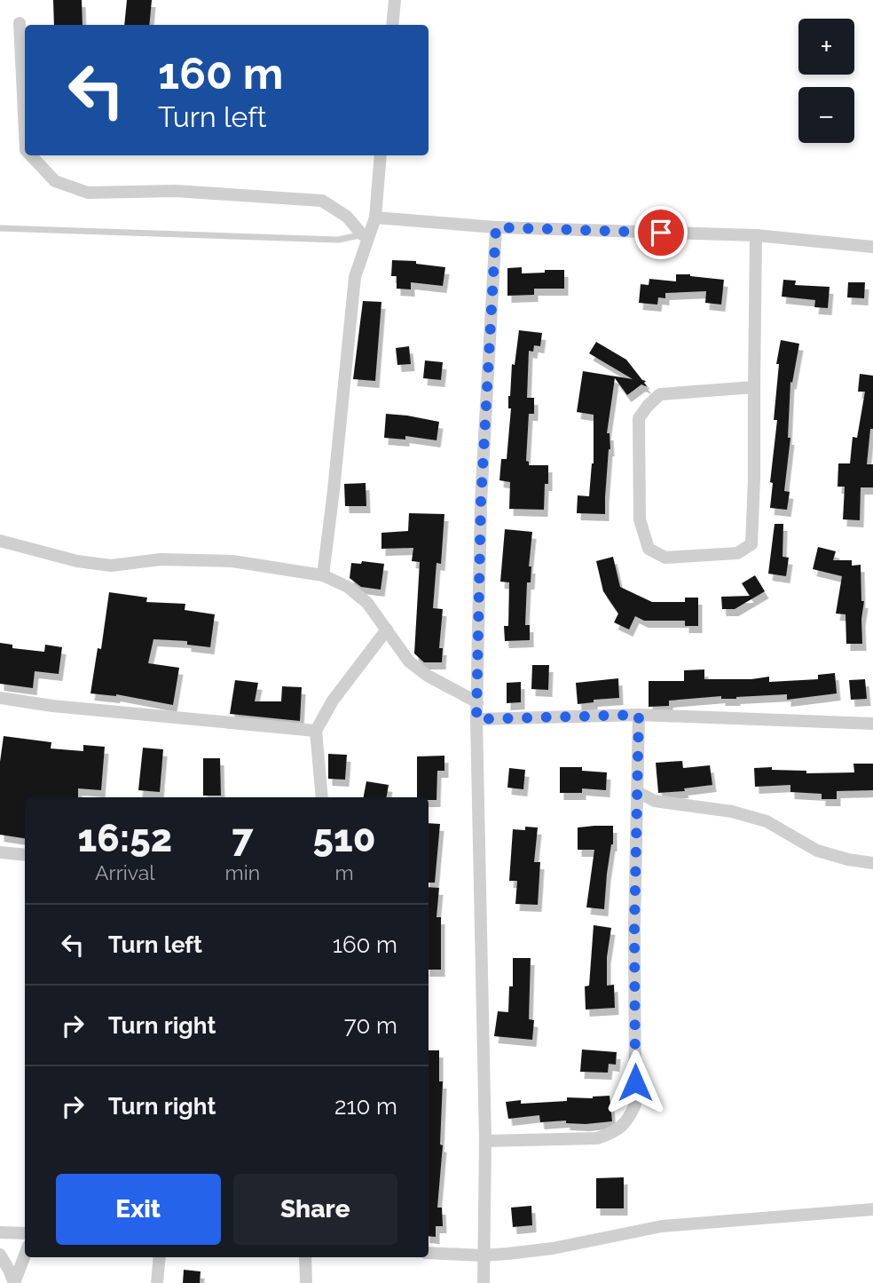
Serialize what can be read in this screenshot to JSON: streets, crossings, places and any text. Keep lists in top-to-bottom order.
{
  "page": {
    "map_buttons": ["+", "−"],
    "turn": ["160 m", "Turn left"],
    "eta": [
      "16:52",
      "Arrival",
      "7",
      "min",
      "510",
      "m"
    ],
    "list": [
      {
        "name": "Turn left",
        "value": "160 m"
      },
      {
        "name": "Turn right",
        "value": "70 m"
      },
      {
        "name": "Turn right",
        "value": "210 m"
      }
    ],
    "buttons": ["Exit", "Share"]
  }
}
